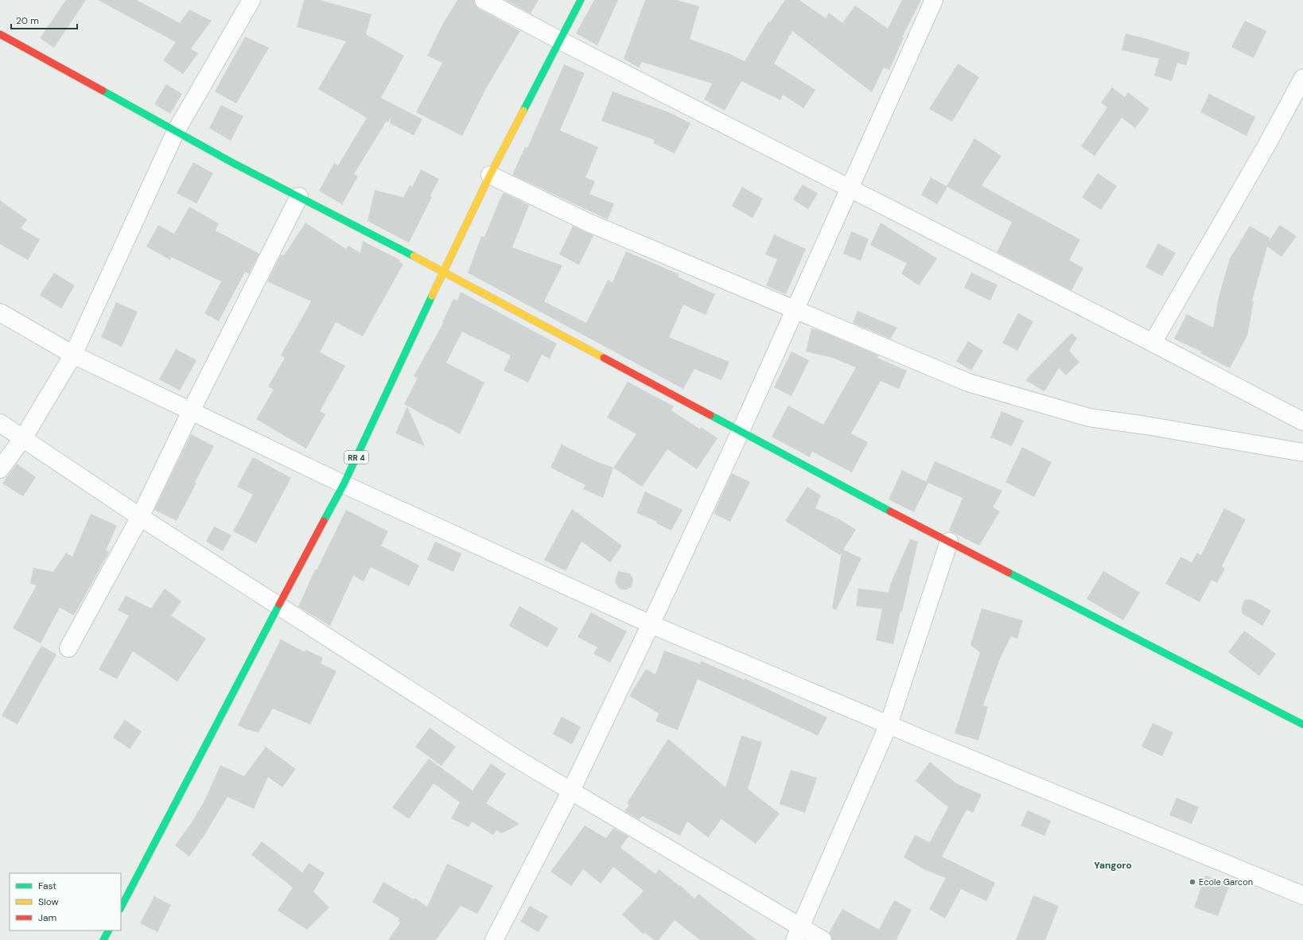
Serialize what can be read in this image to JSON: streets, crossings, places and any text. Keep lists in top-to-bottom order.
{
  "streets": {
    "street": ["RR 4"]
  },
  "districts": ["Yangoro"],
  "places": ["Ecole Garcon"],
  "legend": ["Fast", "Slow", "Jam"],
  "scale_bar": "20 m"
}
